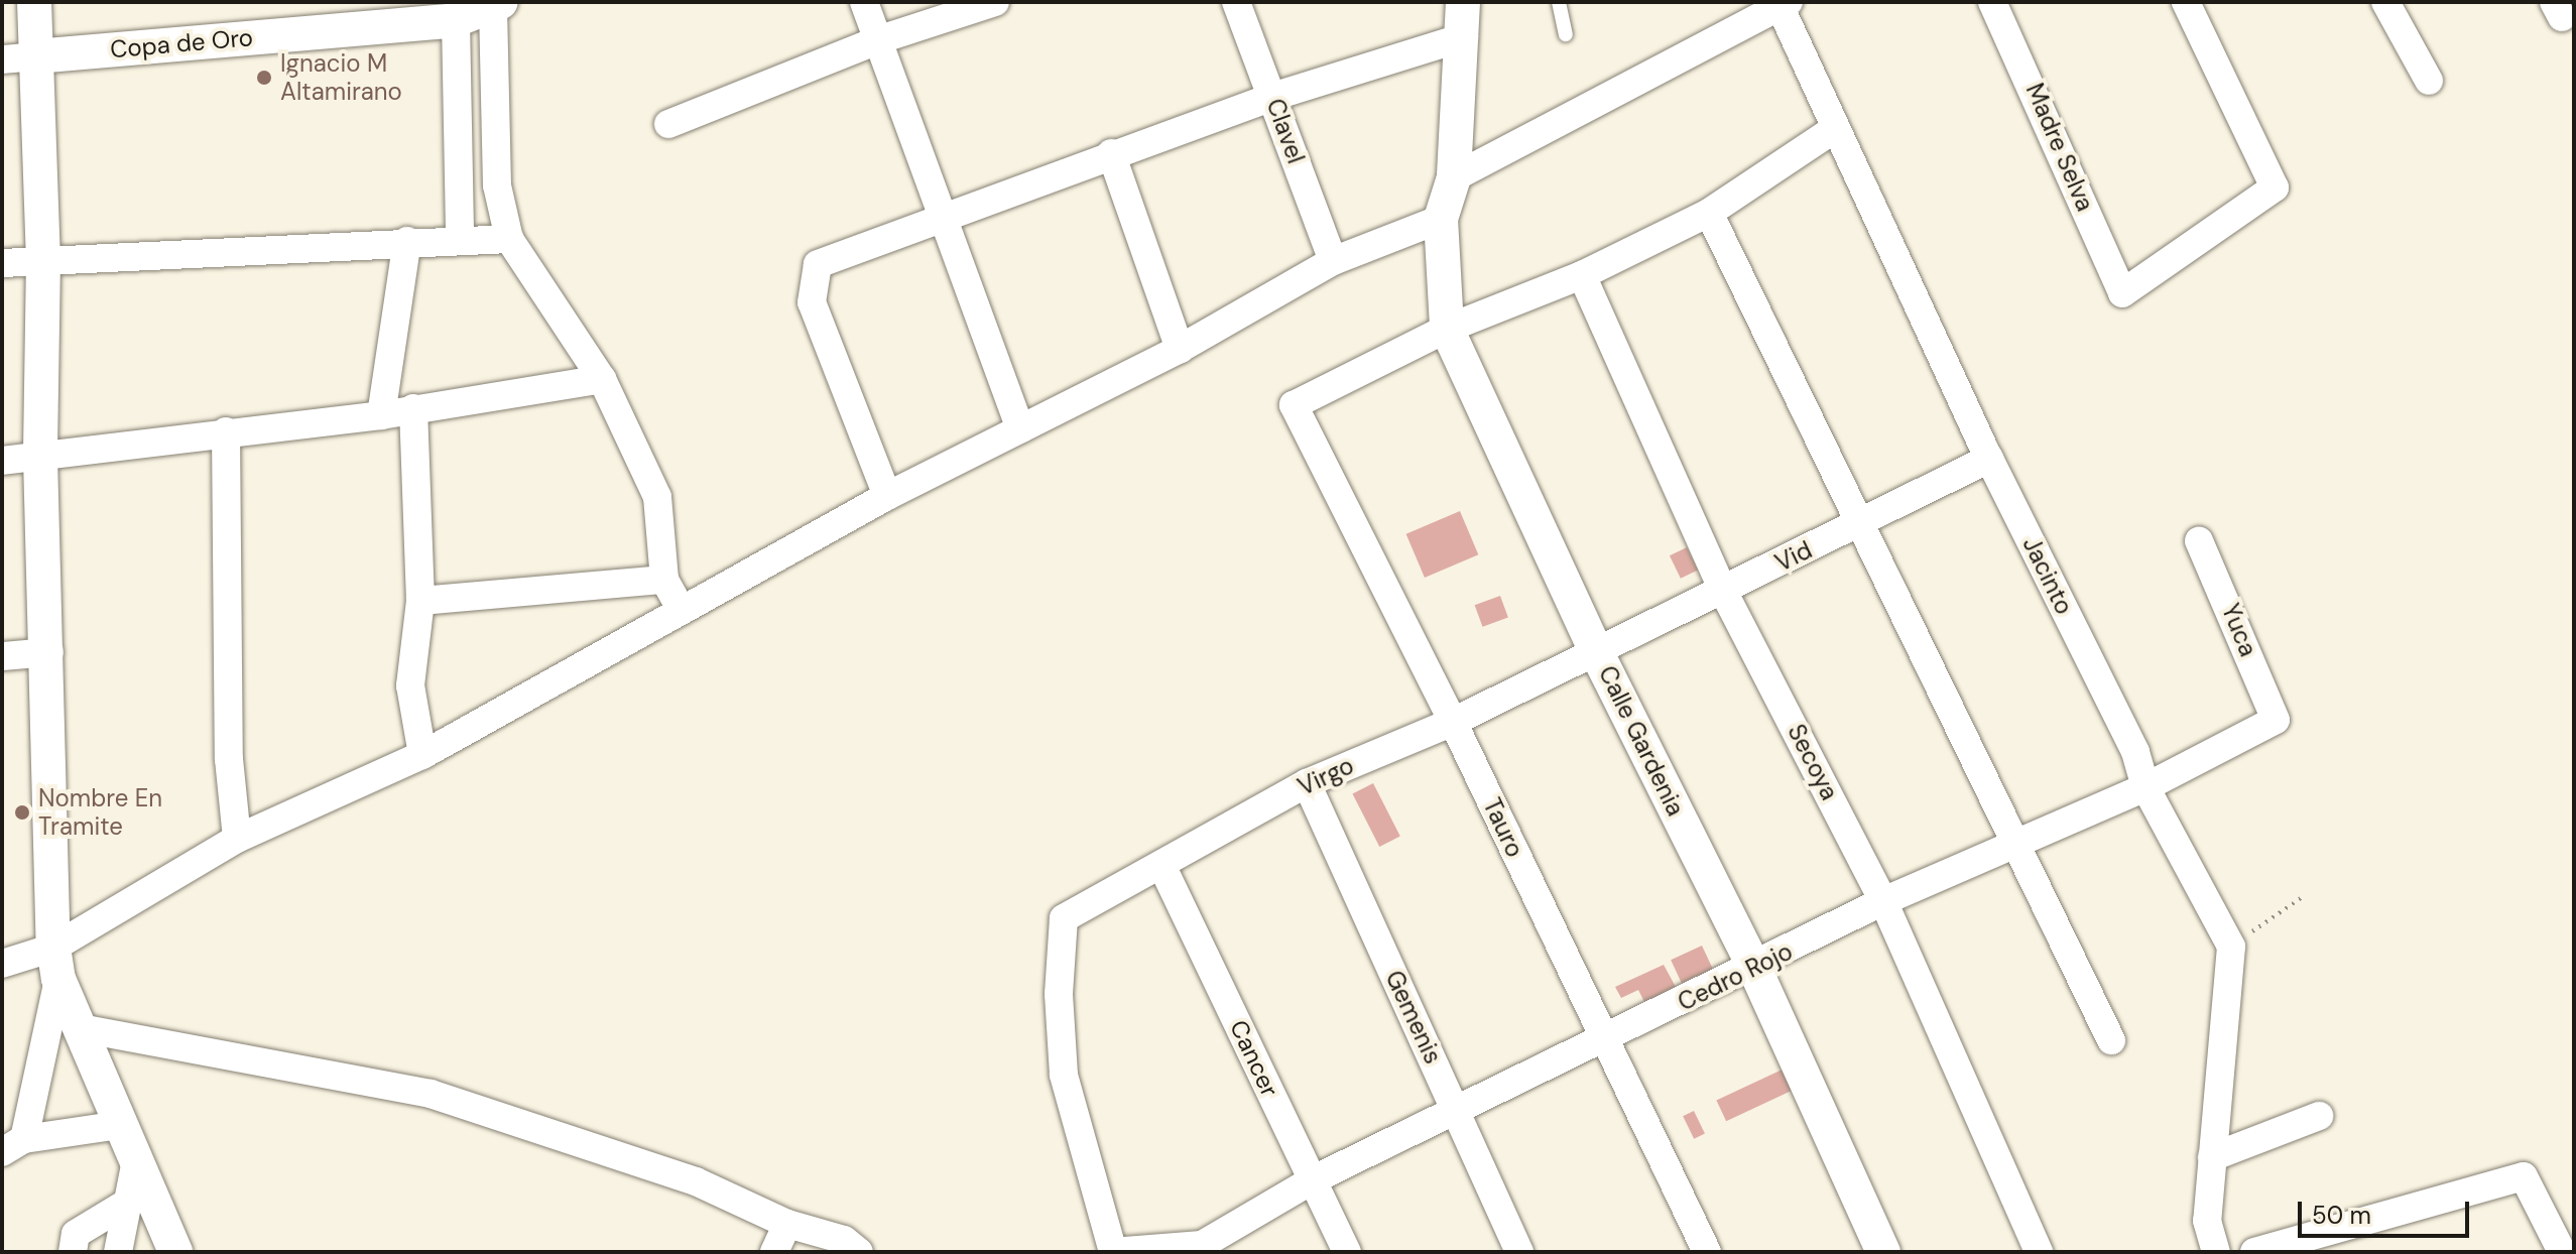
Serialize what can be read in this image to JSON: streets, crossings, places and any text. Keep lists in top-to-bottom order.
{
  "streets": {
    "street": [
      "Copa de Oro",
      "Clavel",
      "Madre Selva",
      "Vid",
      "Jacinto",
      "Yuca",
      "Calle Gardenia",
      "Secoya",
      "Virgo",
      "Tauro",
      "Cedro Rojo",
      "Gemenis",
      "Cancer"
    ]
  },
  "crossings": [
    ["Vid", "Jacinto"],
    ["Vid", "Calle Gardenia"],
    ["Vid", "Secoya"],
    ["Vid", "Virgo"],
    ["Jacinto", "Cedro Rojo"],
    ["Yuca", "Cedro Rojo"],
    ["Calle Gardenia", "Virgo"],
    ["Calle Gardenia", "Tauro"],
    ["Calle Gardenia", "Cedro Rojo"],
    ["Secoya", "Cedro Rojo"],
    ["Virgo", "Tauro"],
    ["Virgo", "Cedro Rojo"],
    ["Virgo", "Gemenis"],
    ["Virgo", "Cancer"],
    ["Tauro", "Cedro Rojo"],
    ["Cedro Rojo", "Gemenis"],
    ["Cedro Rojo", "Cancer"]
  ],
  "places": ["Ignacio M Altamirano", "Nombre En Tramite"],
  "scale_bar": "50 m"
}
